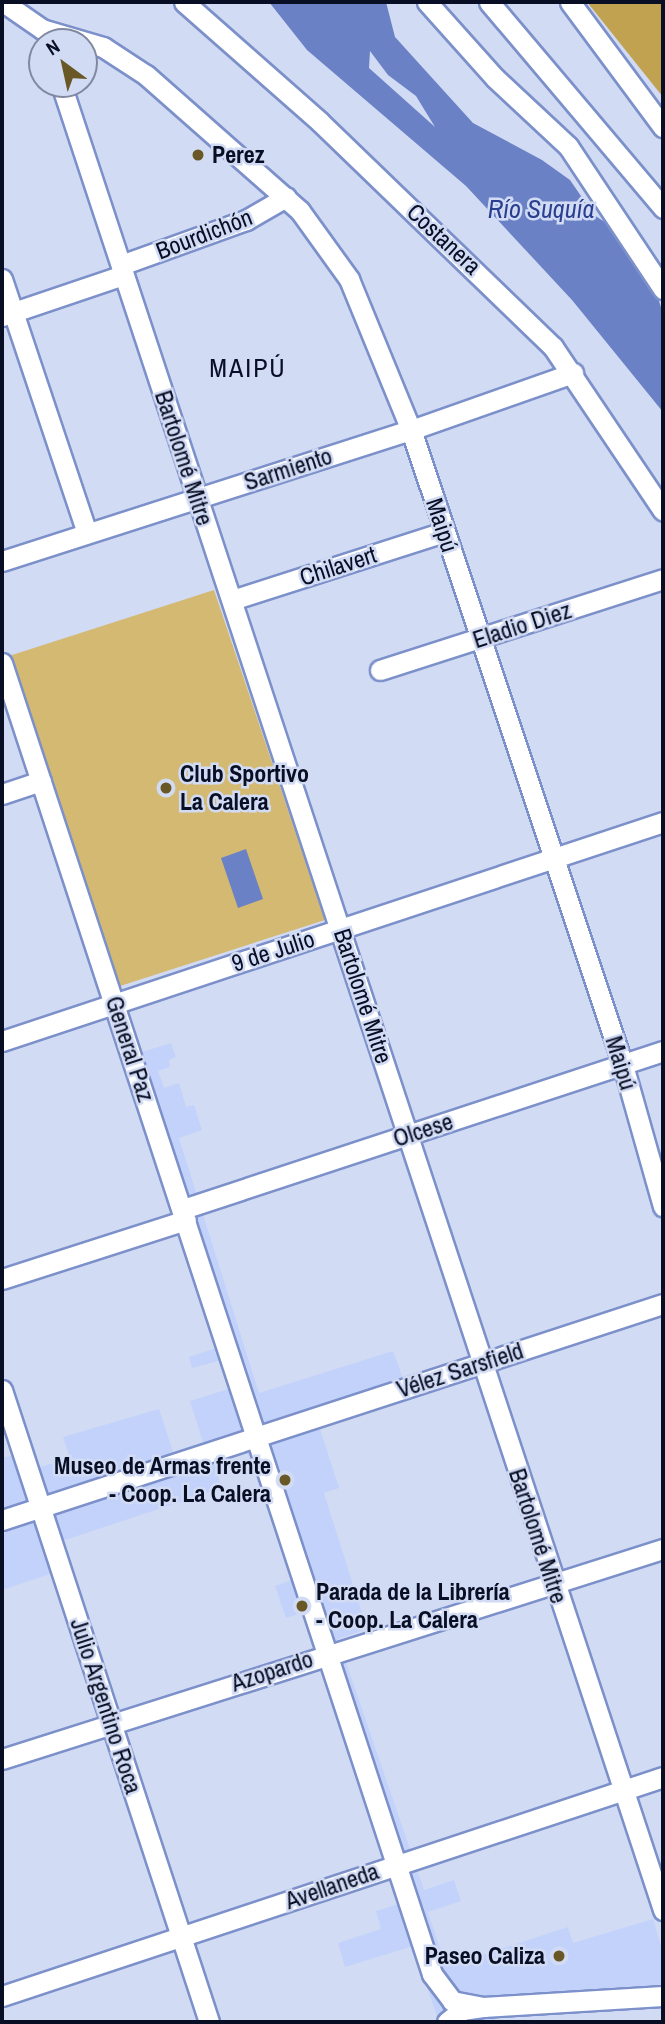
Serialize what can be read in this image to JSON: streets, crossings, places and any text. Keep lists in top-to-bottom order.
{
  "streets": {
    "street": [
      "Bourdichón",
      "Costanera",
      "Bartolomé Mitre",
      "Sarmiento",
      "Maipú",
      "Chilavert",
      "Eladio Diez",
      "9 de Julio",
      "General Paz",
      "Olcese",
      "Vélez Sarsfield",
      "Azopardo",
      "Julio Argentino Roca",
      "Avellaneda"
    ]
  },
  "crossings": [
    ["Bourdichón", "Bartolomé Mitre"],
    ["Bourdichón", "Maipú"],
    ["Costanera", "Sarmiento"],
    ["Bartolomé Mitre", "Sarmiento"],
    ["Bartolomé Mitre", "Chilavert"],
    ["Bartolomé Mitre", "9 de Julio"],
    ["Bartolomé Mitre", "Olcese"],
    ["Bartolomé Mitre", "Vélez Sarsfield"],
    ["Bartolomé Mitre", "Azopardo"],
    ["Bartolomé Mitre", "Avellaneda"],
    ["Sarmiento", "Maipú"],
    ["Maipú", "Chilavert"],
    ["Maipú", "Eladio Diez"],
    ["Maipú", "9 de Julio"],
    ["Maipú", "Olcese"],
    ["9 de Julio", "General Paz"],
    ["General Paz", "Olcese"],
    ["General Paz", "Vélez Sarsfield"],
    ["General Paz", "Azopardo"],
    ["General Paz", "Avellaneda"],
    ["Vélez Sarsfield", "Julio Argentino Roca"],
    ["Azopardo", "Julio Argentino Roca"],
    ["Julio Argentino Roca", "Avellaneda"]
  ],
  "districts": ["MAIPÚ"],
  "water": ["Río Suquía"],
  "places": [
    "Perez",
    "Club Sportivo La Calera",
    "Museo de Armas frente - Coop. La Calera",
    "Parada de la Librería - Coop. La Calera",
    "Paseo Caliza"
  ],
  "north": "top left"
}
